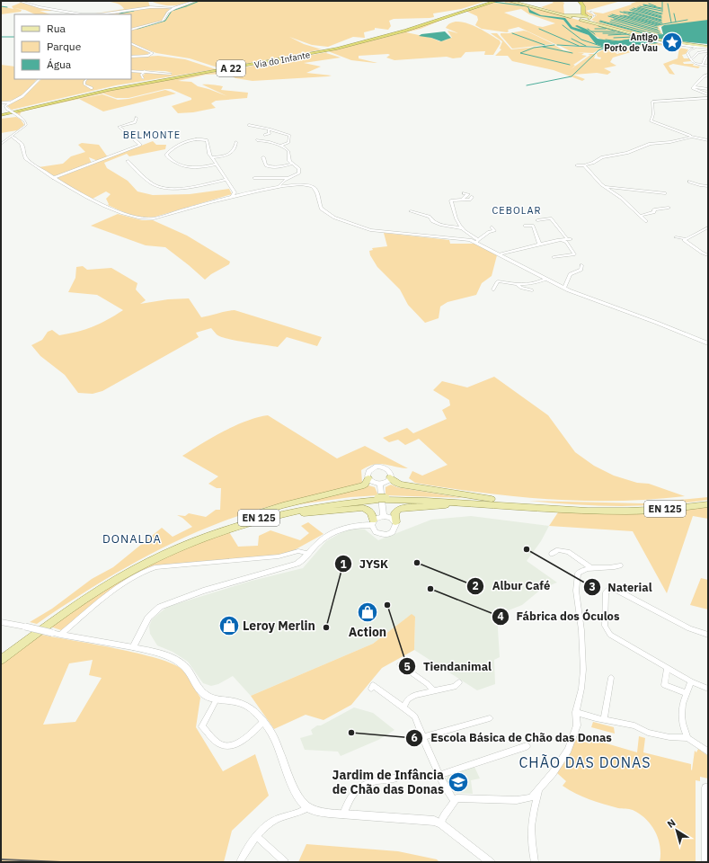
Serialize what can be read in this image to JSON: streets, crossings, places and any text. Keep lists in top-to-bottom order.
{
  "streets": {
    "highway": ["Via do Infante", "A 22"],
    "main road": ["EN 125"]
  },
  "districts": [
    "BELMONTE",
    "CEBOLAR",
    "DONALDA",
    "CHÃO DAS DONAS"
  ],
  "places": {
    "place": ["Antigo Porto de Vau"],
    "other": [
      "Naterial",
      "Albur Café",
      "Fábrica dos Óculos",
      "Tiendanimal",
      "JYSK",
      "Escola Básica de Chão das Donas"
    ],
    "shop": ["Action", "Leroy Merlin"],
    "school or university": ["Jardim de Infância de Chão das Donas"]
  },
  "legend": ["Rua", "Parque", "Água"],
  "north": "top left"
}
